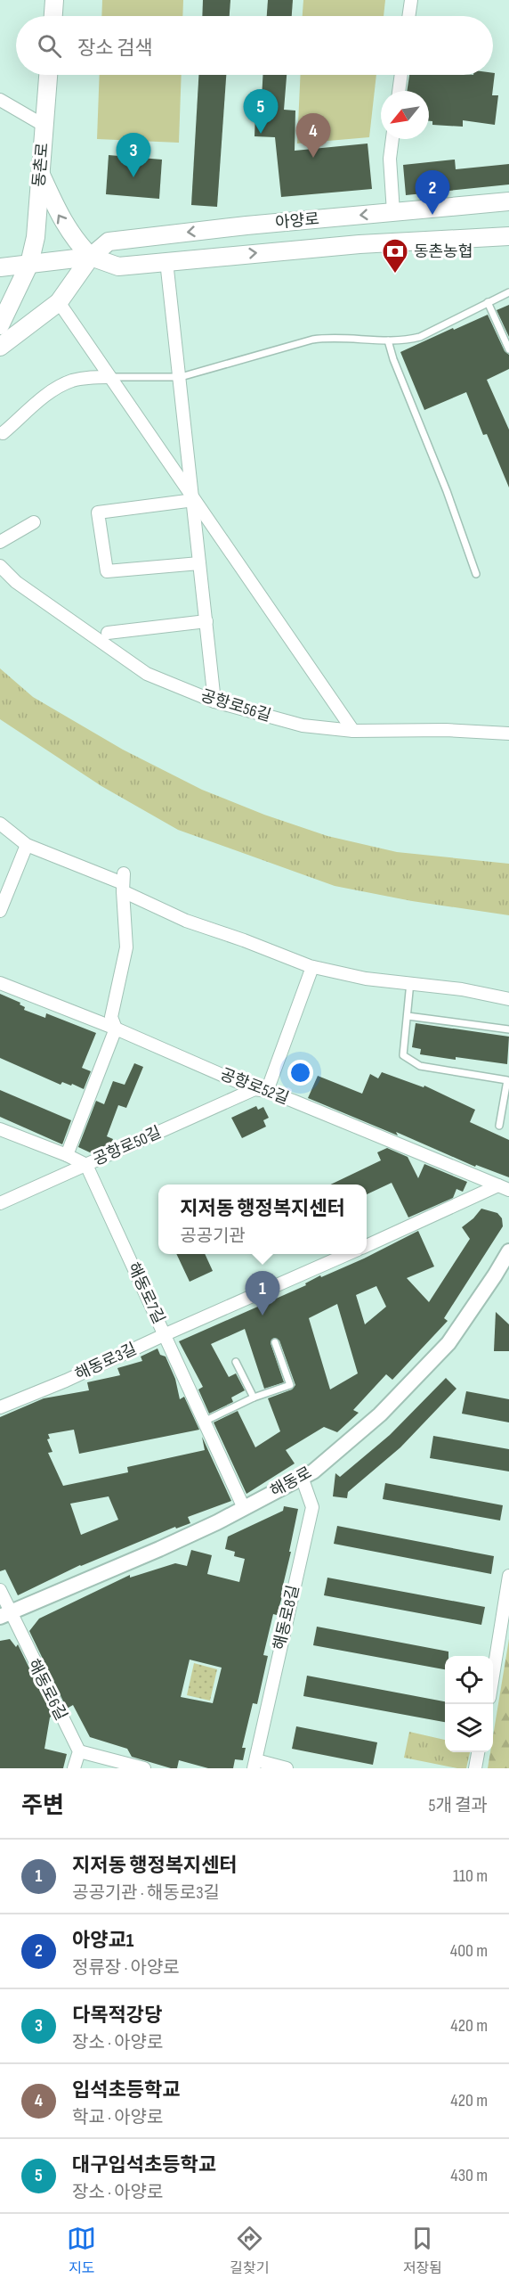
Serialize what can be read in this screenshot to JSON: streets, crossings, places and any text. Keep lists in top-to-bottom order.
{
  "streets": {
    "main road": ["동촌로", "아양로"],
    "street": [
      "공항로56길",
      "공항로52길",
      "공항로50길",
      "해동로7길",
      "해동로3길",
      "해동로",
      "해동로8길",
      "해동로6길"
    ]
  },
  "crossings": [
    ["동촌로", "아양로"],
    ["공항로52길", "공항로50길"],
    ["공항로50길", "해동로7길"],
    ["해동로7길", "해동로3길"],
    ["해동로7길", "해동로"],
    ["해동로", "해동로8길"],
    ["해동로", "해동로6길"]
  ],
  "places": {
    "bank": ["동촌농협"]
  },
  "north": "bottom left",
  "page": {
    "search": "장소 검색",
    "pins": [
      "5",
      "4",
      "3",
      "2",
      "1"
    ],
    "popup": ["지저동 행정복지센터", "공공기관"],
    "heading": ["주변", "5개 결과"],
    "list": [
      {
        "mark": "1",
        "name": "지저동 행정복지센터",
        "note": "공공기관 · 해동로3길",
        "value": "110 m"
      },
      {
        "mark": "2",
        "name": "아양교1",
        "note": "정류장 · 아양로",
        "value": "400 m"
      },
      {
        "mark": "3",
        "name": "다목적강당",
        "note": "장소 · 아양로",
        "value": "420 m"
      },
      {
        "mark": "4",
        "name": "입석초등학교",
        "note": "학교 · 아양로",
        "value": "420 m"
      },
      {
        "mark": "5",
        "name": "대구입석초등학교",
        "note": "장소 · 아양로",
        "value": "430 m"
      }
    ],
    "nav": ["지도", "길찾기", "저장됨"]
  }
}
